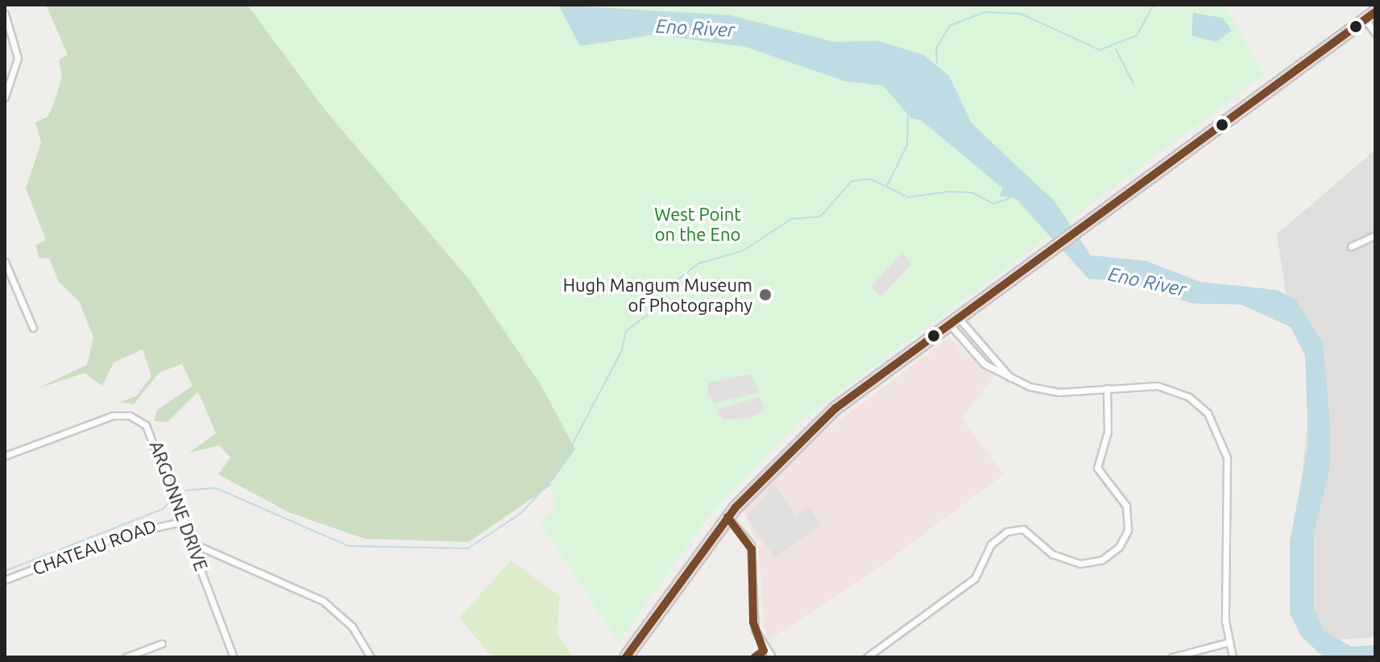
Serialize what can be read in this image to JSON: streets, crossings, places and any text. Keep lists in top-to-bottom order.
{
  "streets": {
    "street": ["ARGONNE DRIVE", "CHATEAU ROAD"]
  },
  "crossings": [
    ["ARGONNE DRIVE", "CHATEAU ROAD"]
  ],
  "water": ["Eno River"],
  "parks": ["West Point on the Eno"],
  "places": ["Hugh Mangum Museum of Photography"]
}
